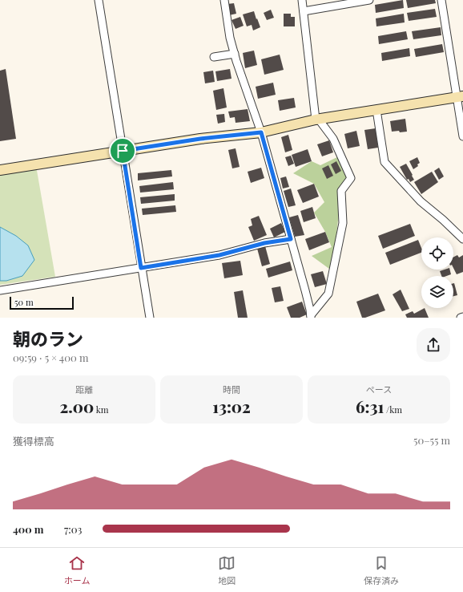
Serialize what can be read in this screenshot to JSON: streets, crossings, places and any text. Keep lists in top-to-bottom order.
{
  "scale_bar": "50 m",
  "page": {
    "scale": "50 m",
    "heading": ["朝のラン", "09:59 · 5 × 400 m"],
    "stats": [
      ["距離", "2.00 km"],
      ["時間", "13:02"],
      ["ペース", "6:31 /km"]
    ],
    "chart": ["獲得標高", "50–55 m"],
    "list": [
      {
        "name": "400 m",
        "note": "7:03"
      }
    ],
    "tabs": ["ホーム", "地図", "保存済み"]
  }
}
